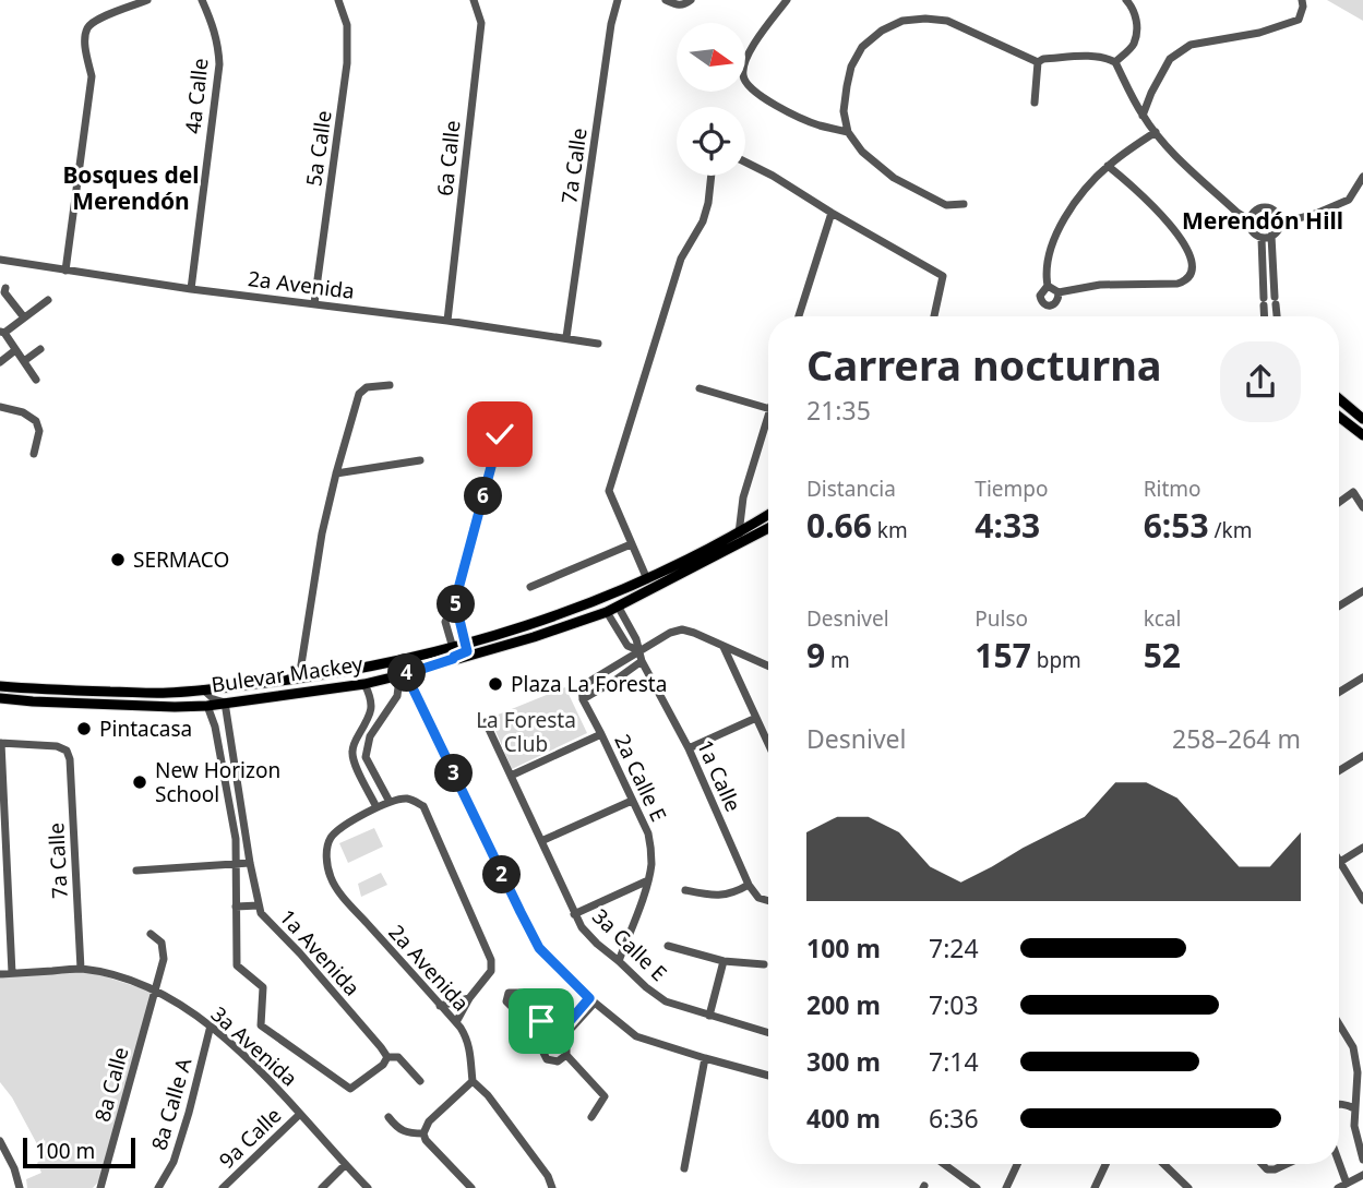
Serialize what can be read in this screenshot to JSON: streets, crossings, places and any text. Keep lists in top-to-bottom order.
{
  "streets": {
    "main road": ["Bulevar Mackey"],
    "street": [
      "4a Calle",
      "5a Calle",
      "6a Calle",
      "7a Calle",
      "2a Avenida",
      "1a Calle",
      "2a Calle E",
      "3a Calle E",
      "1a Avenida",
      "3a Avenida",
      "8a Calle",
      "8a Calle A",
      "9a Calle"
    ]
  },
  "crossings": [
    ["4a Calle", "2a Avenida"],
    ["5a Calle", "2a Avenida"],
    ["6a Calle", "2a Avenida"],
    ["7a Calle", "2a Avenida"],
    ["7a Calle", "3a Avenida"],
    ["Bulevar Mackey", "1a Calle"],
    ["Bulevar Mackey", "1a Avenida"],
    ["2a Calle E", "3a Calle E"],
    ["3a Avenida", "8a Calle"],
    ["3a Avenida", "8a Calle A"],
    ["3a Avenida", "9a Calle"]
  ],
  "districts": ["Bosques del Merendón", "Merendón Hill"],
  "parks": ["La Foresta Club"],
  "places": [
    "SERMACO",
    "Plaza La Foresta",
    "Pintacasa",
    "New Horizon School"
  ],
  "scale_bar": "100 m",
  "north": "right",
  "page": {
    "heading": ["Carrera nocturna", "21:35"],
    "stats": [
      ["Distancia", "0.66 km"],
      ["Tiempo", "4:33"],
      ["Ritmo", "6:53 /km"],
      ["Desnivel", "9 m"],
      ["Pulso", "157 bpm"],
      ["kcal", "52"]
    ],
    "pins": [
      "6",
      "5",
      "4",
      "3",
      "2"
    ],
    "chart": ["Desnivel", "258–264 m"],
    "list": [
      {
        "name": "100 m",
        "note": "7:24"
      },
      {
        "name": "200 m",
        "note": "7:03"
      },
      {
        "name": "300 m",
        "note": "7:14"
      },
      {
        "name": "400 m",
        "note": "6:36"
      }
    ],
    "scale": "100 m"
  }
}
